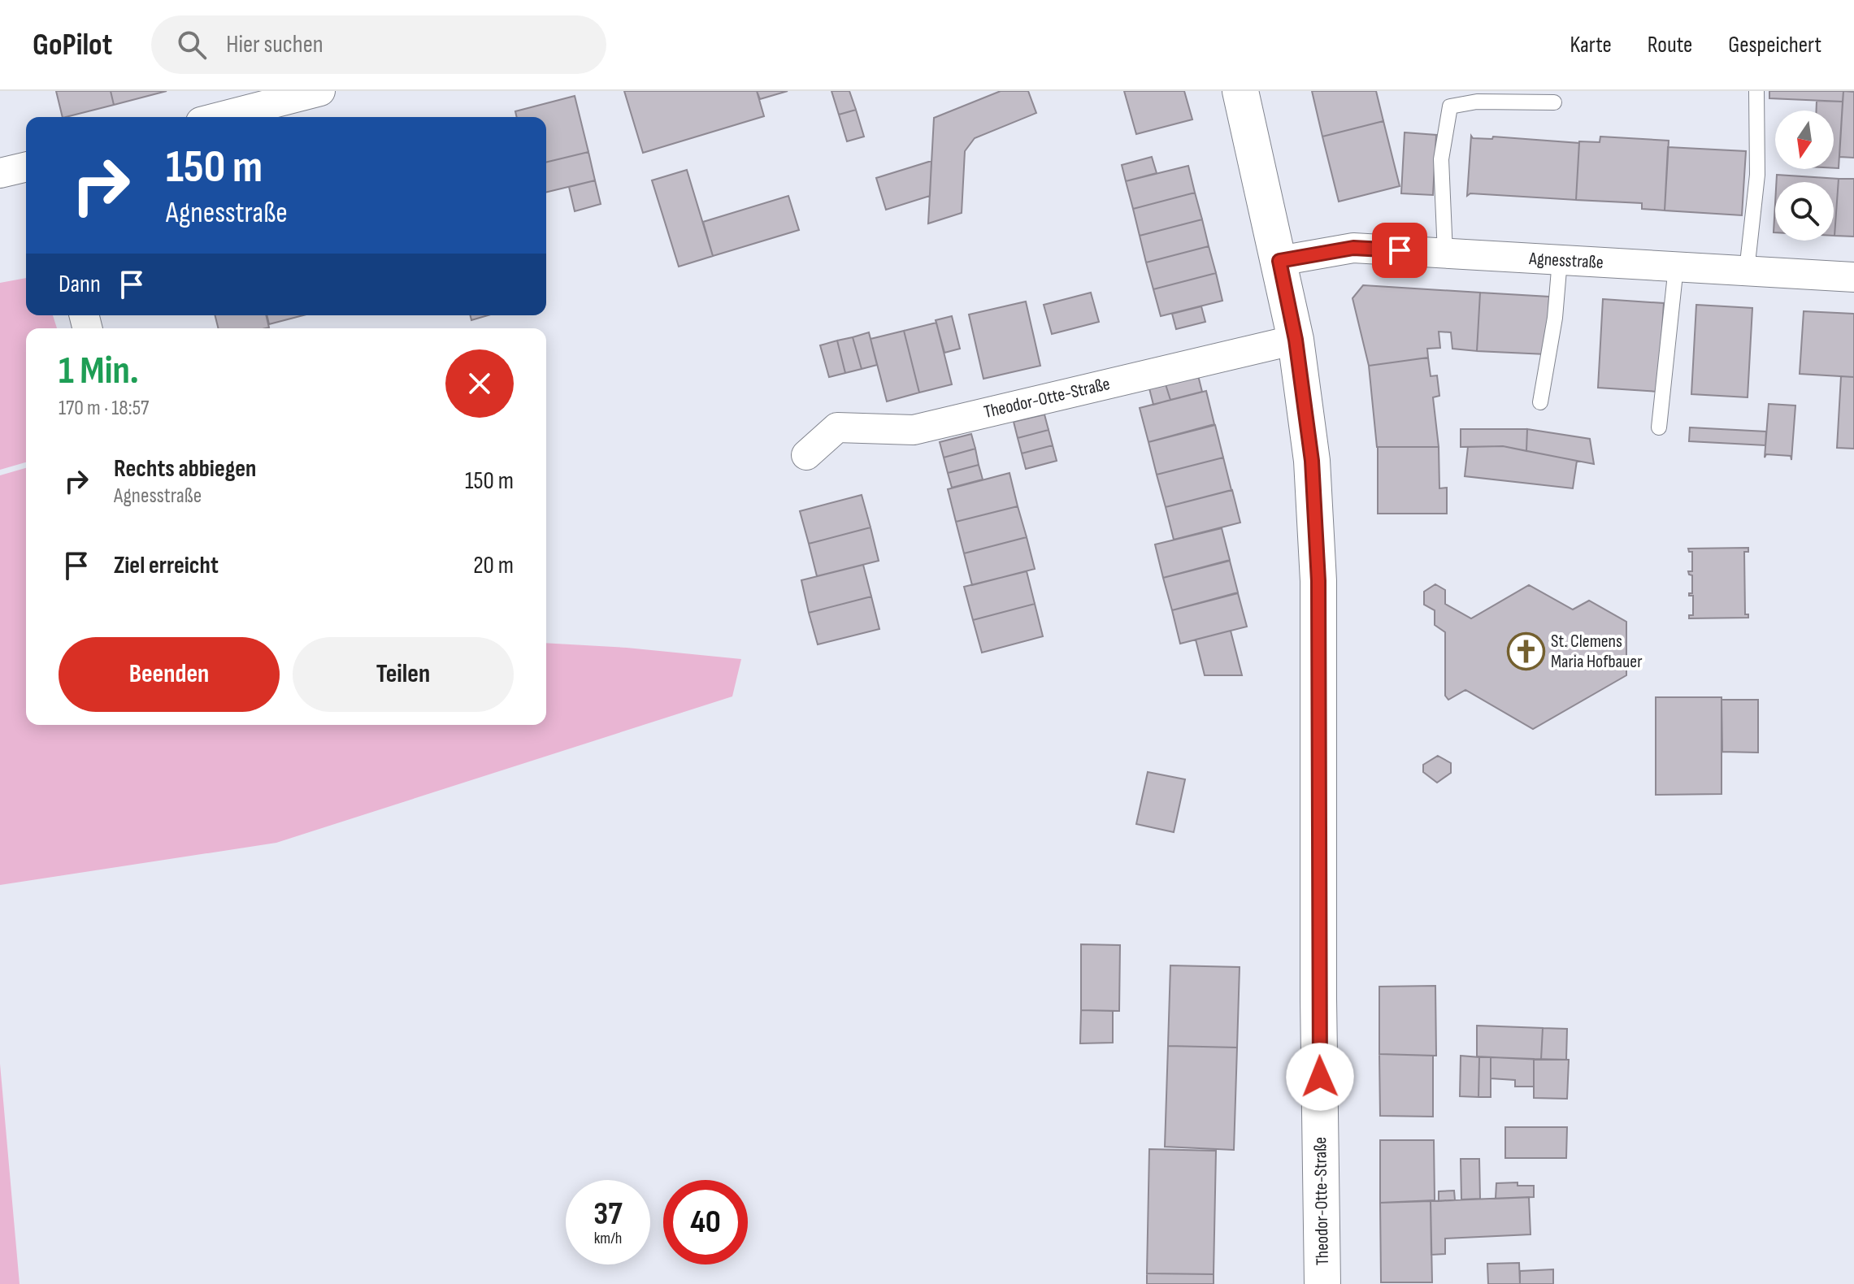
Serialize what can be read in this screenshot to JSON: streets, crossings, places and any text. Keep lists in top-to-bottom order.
{
  "streets": {
    "street": ["Agnesstraße", "Theodor-Otte-Straße"]
  },
  "crossings": [
    ["Agnesstraße", "Theodor-Otte-Straße"]
  ],
  "places": {
    "church": ["St. Clemens Maria Hofbauer"]
  },
  "north": "bottom",
  "page": {
    "header": "GoPilot",
    "search": "Hier suchen",
    "nav": ["Karte", "Route", "Gespeichert"],
    "turn": ["150 m", "Agnesstraße"],
    "then": "Dann",
    "heading": ["1 Min.", "170 m · 18:57"],
    "list": [
      {
        "name": "Rechts abbiegen",
        "note": "Agnesstraße",
        "value": "150 m"
      },
      {
        "name": "Ziel erreicht",
        "value": "20 m"
      }
    ],
    "buttons": ["Beenden", "Teilen"],
    "speed": "37 km/h",
    "limit": "40"
  }
}
